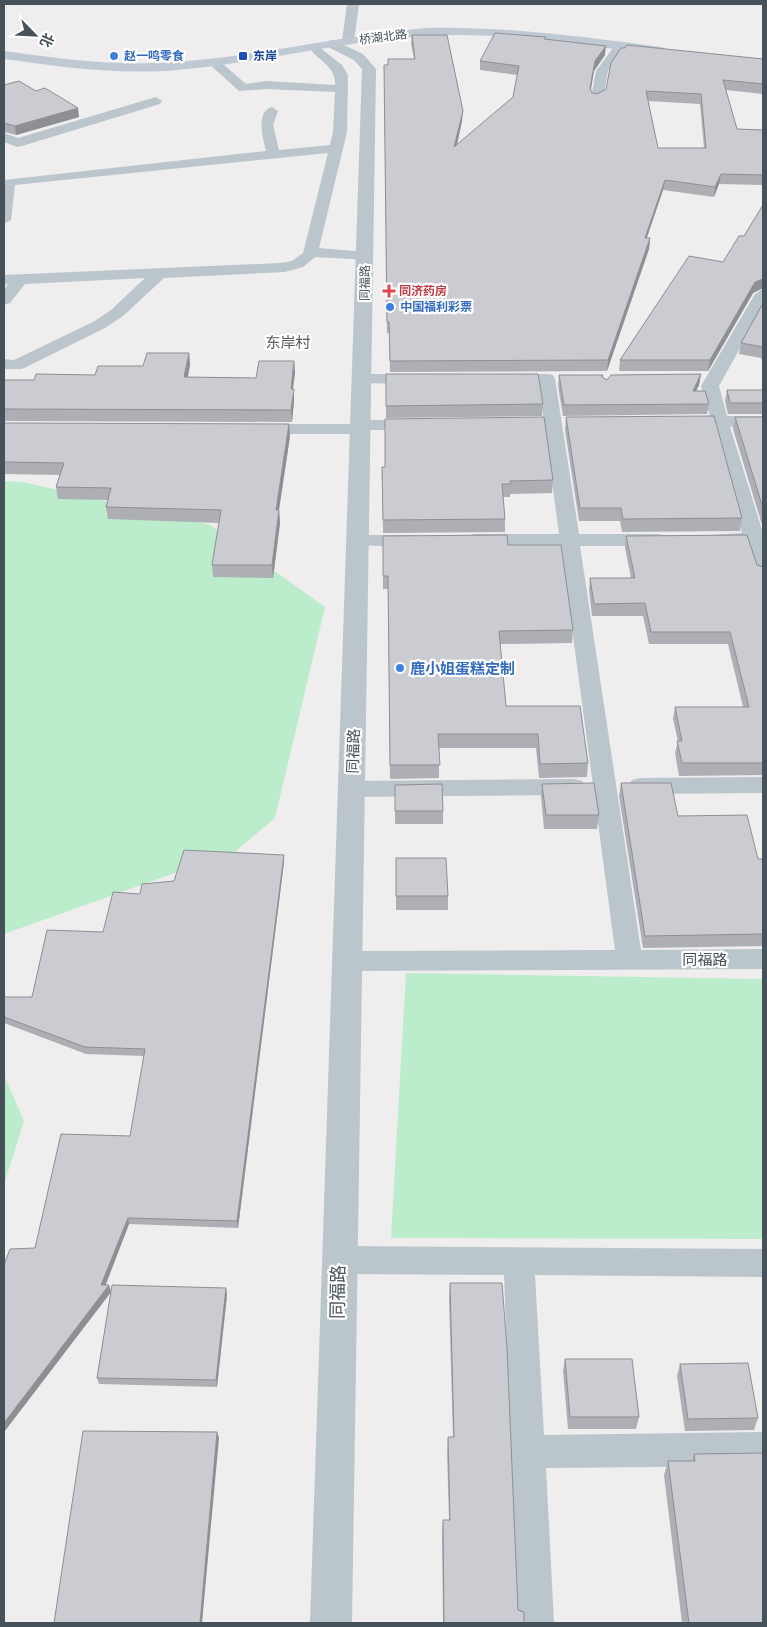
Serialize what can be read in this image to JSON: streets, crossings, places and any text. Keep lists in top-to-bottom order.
{
  "streets": {
    "main road": ["桥湖北路"],
    "street": ["同福路"]
  },
  "crossings": [
    ["桥湖北路", "同福路"]
  ],
  "districts": ["东岸村"],
  "places": {
    "other": ["赵一鸣零食", "中国福利彩票", "鹿小姐蛋糕定制"],
    "transit": ["东岸"],
    "health": ["同济药房"]
  },
  "north": "bottom right"
}
